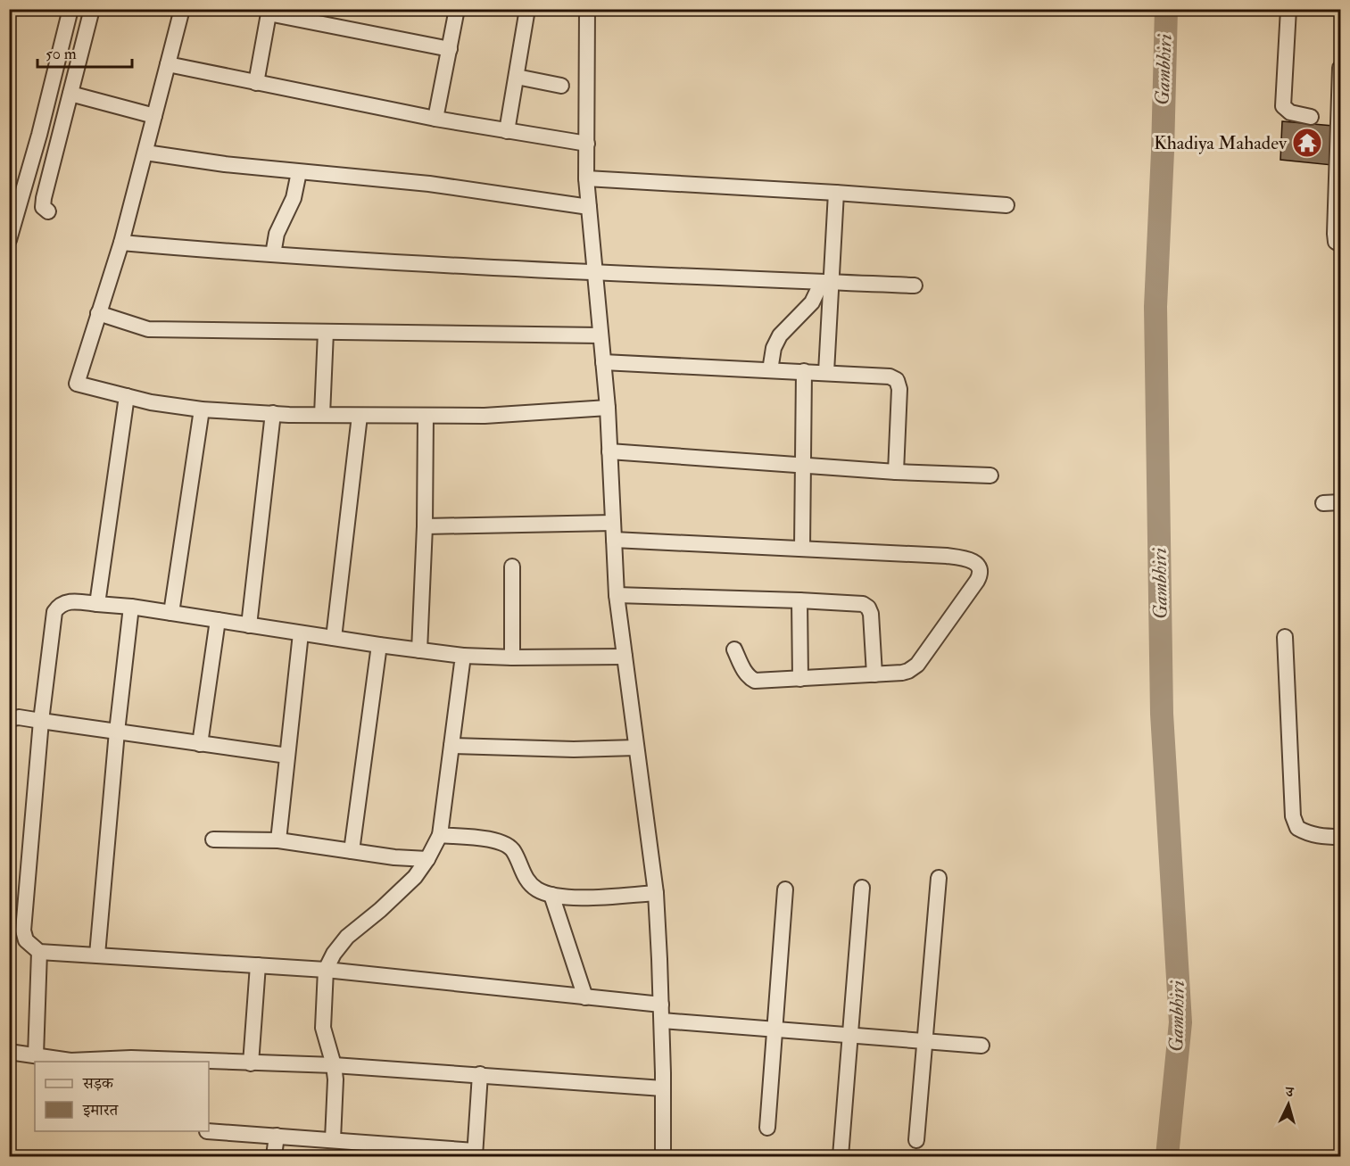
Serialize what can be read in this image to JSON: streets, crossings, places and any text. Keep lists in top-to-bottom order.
{
  "water": ["Gambhiri"],
  "places": {
    "temple": ["Khadiya Mahadev"]
  },
  "legend": ["सड़क", "इमारत"],
  "scale_bar": "50 m",
  "north": "top"
}
